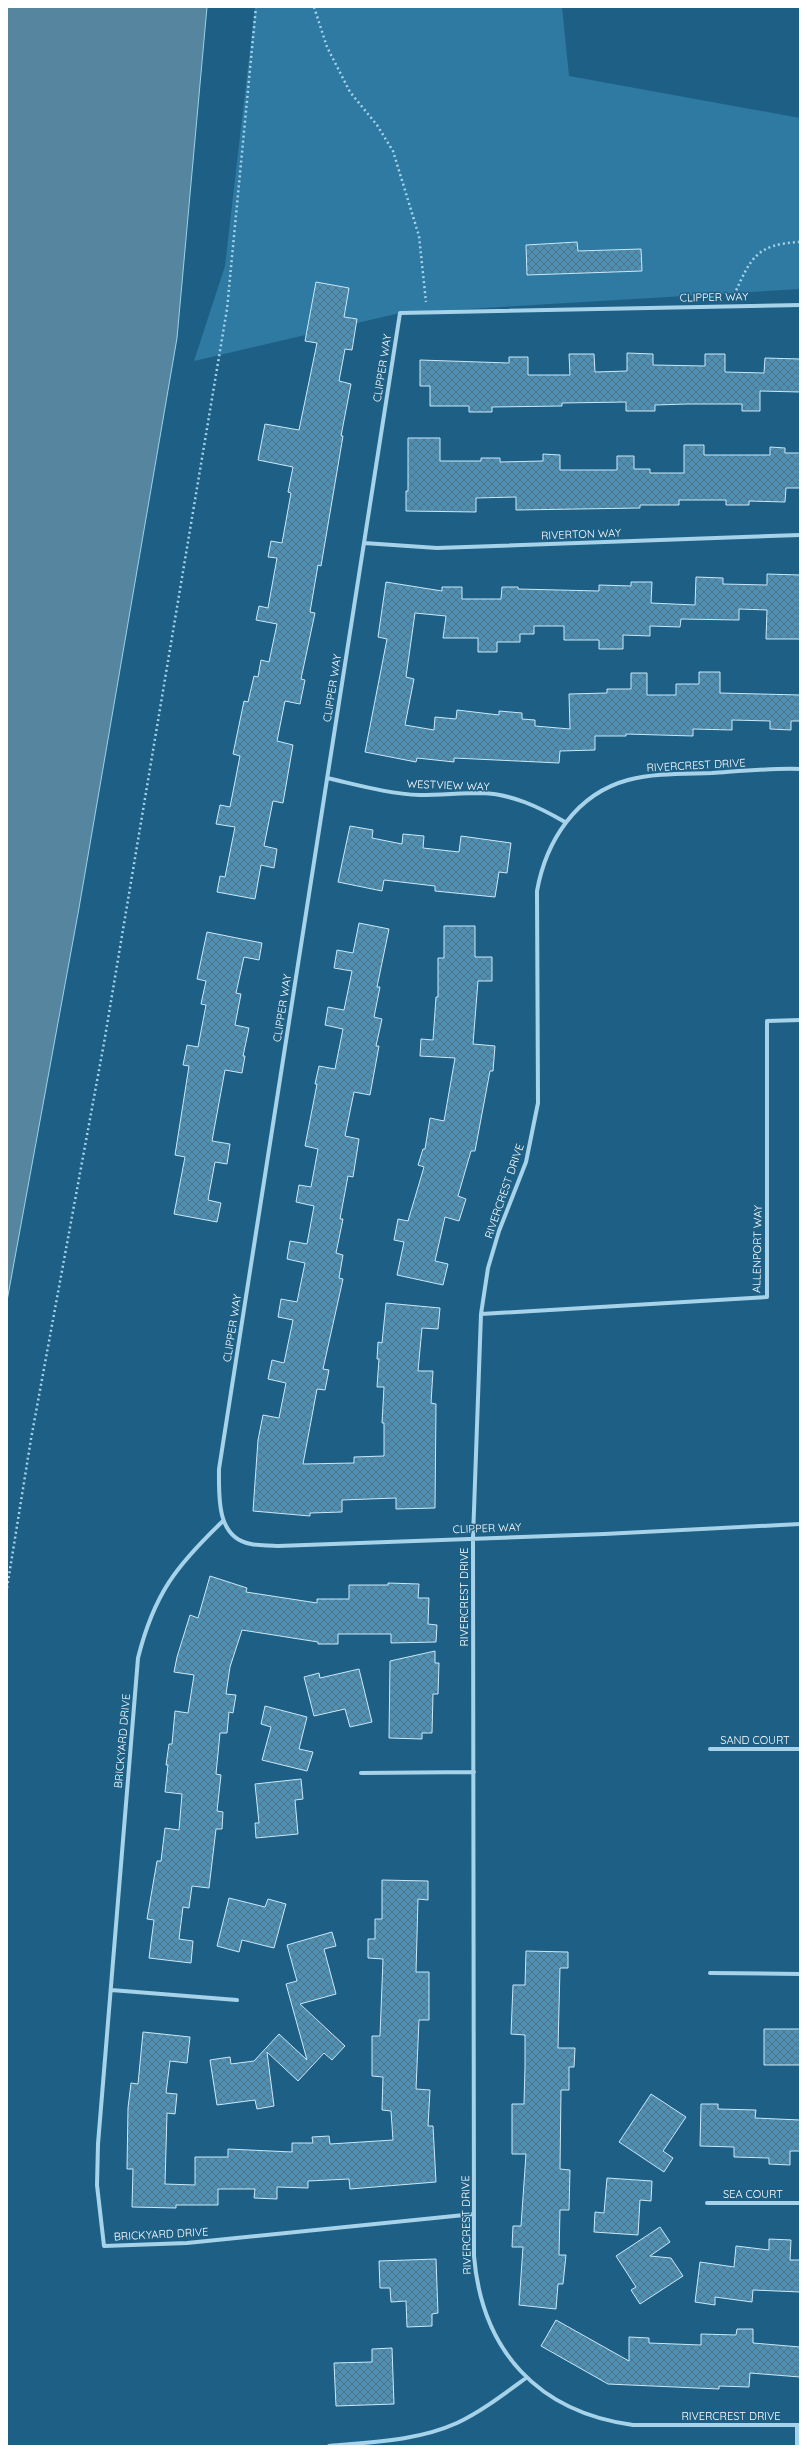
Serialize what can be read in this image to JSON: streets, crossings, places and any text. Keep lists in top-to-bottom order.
{
  "streets": {
    "street": [
      "CLIPPER WAY",
      "RIVERTON WAY",
      "RIVERCREST DRIVE",
      "WESTVIEW WAY",
      "ALLENPORT WAY",
      "SAND COURT",
      "BRICKYARD DRIVE",
      "SEA COURT"
    ]
  },
  "crossings": [
    ["CLIPPER WAY", "RIVERTON WAY"],
    ["CLIPPER WAY", "RIVERCREST DRIVE"],
    ["CLIPPER WAY", "WESTVIEW WAY"],
    ["CLIPPER WAY", "BRICKYARD DRIVE"],
    ["RIVERCREST DRIVE", "WESTVIEW WAY"],
    ["RIVERCREST DRIVE", "ALLENPORT WAY"],
    ["RIVERCREST DRIVE", "BRICKYARD DRIVE"]
  ]
}
